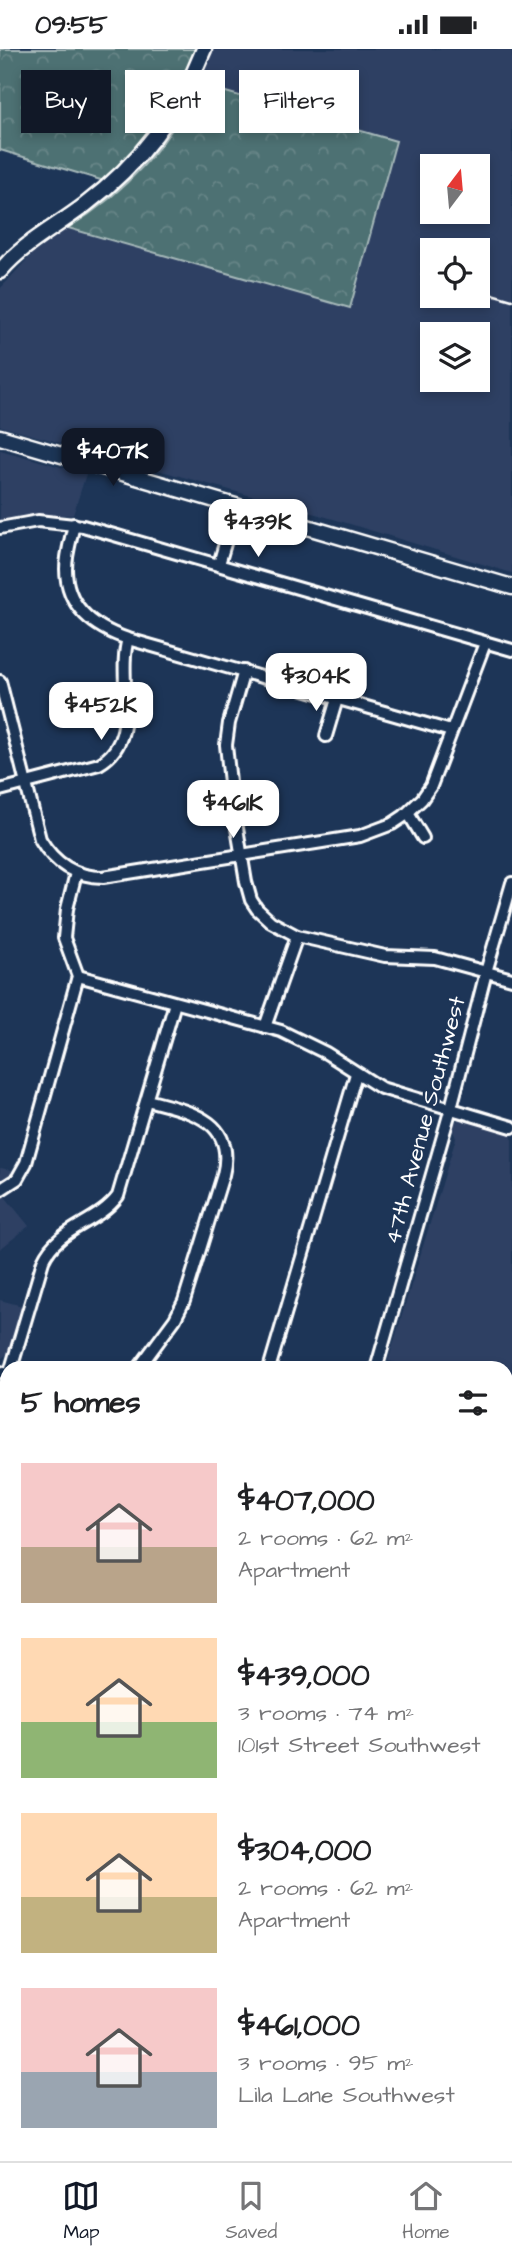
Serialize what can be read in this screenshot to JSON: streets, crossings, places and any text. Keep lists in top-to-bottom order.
{
  "streets": {
    "street": ["47th Avenue Southwest"]
  },
  "north": "top",
  "page": {
    "status": "09:55",
    "chip": ["Buy", "Rent", "Filters"],
    "price": [
      "$407K",
      "$439K",
      "$304K",
      "$452K",
      "$461K"
    ],
    "heading": "5 homes",
    "list": [
      {
        "name": "$407,000",
        "note": "2 rooms · 62 m² · Apartment"
      },
      {
        "name": "$439,000",
        "note": "3 rooms · 74 m² · 101st Street Southwest"
      },
      {
        "name": "$304,000",
        "note": "2 rooms · 62 m² · Apartment"
      },
      {
        "name": "$461,000",
        "note": "3 rooms · 95 m² · Lila Lane Southwest"
      }
    ],
    "tabs": ["Map", "Saved", "Home"]
  }
}
